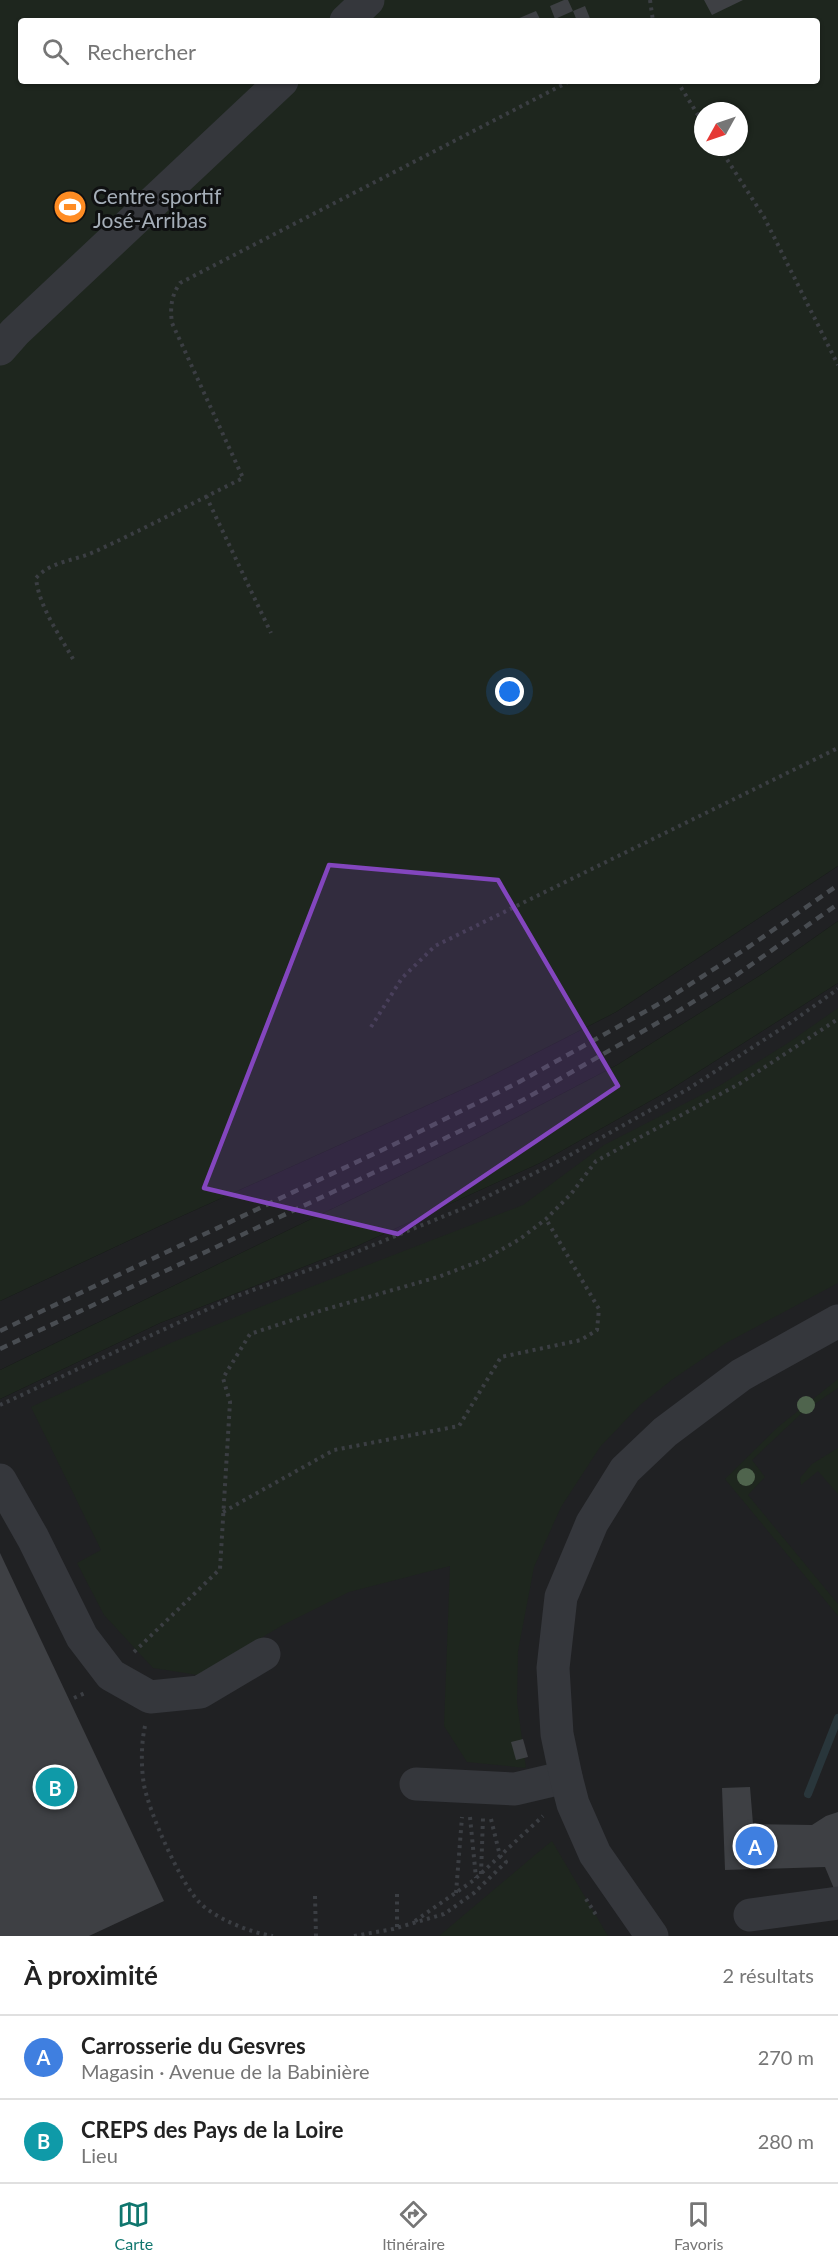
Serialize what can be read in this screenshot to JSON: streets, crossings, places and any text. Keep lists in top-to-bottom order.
{
  "places": {
    "sports": ["Centre sportif José-Arribas"]
  },
  "north": "bottom left",
  "page": {
    "search": "Rechercher",
    "pins": ["B", "A"],
    "heading": ["À proximité", "2 résultats"],
    "list": [
      {
        "mark": "A",
        "name": "Carrosserie du Gesvres",
        "note": "Magasin · Avenue de la Babinière",
        "value": "270 m"
      },
      {
        "mark": "B",
        "name": "CREPS des Pays de la Loire",
        "note": "Lieu",
        "value": "280 m"
      }
    ],
    "nav": ["Carte", "Itinéraire", "Favoris"]
  }
}
